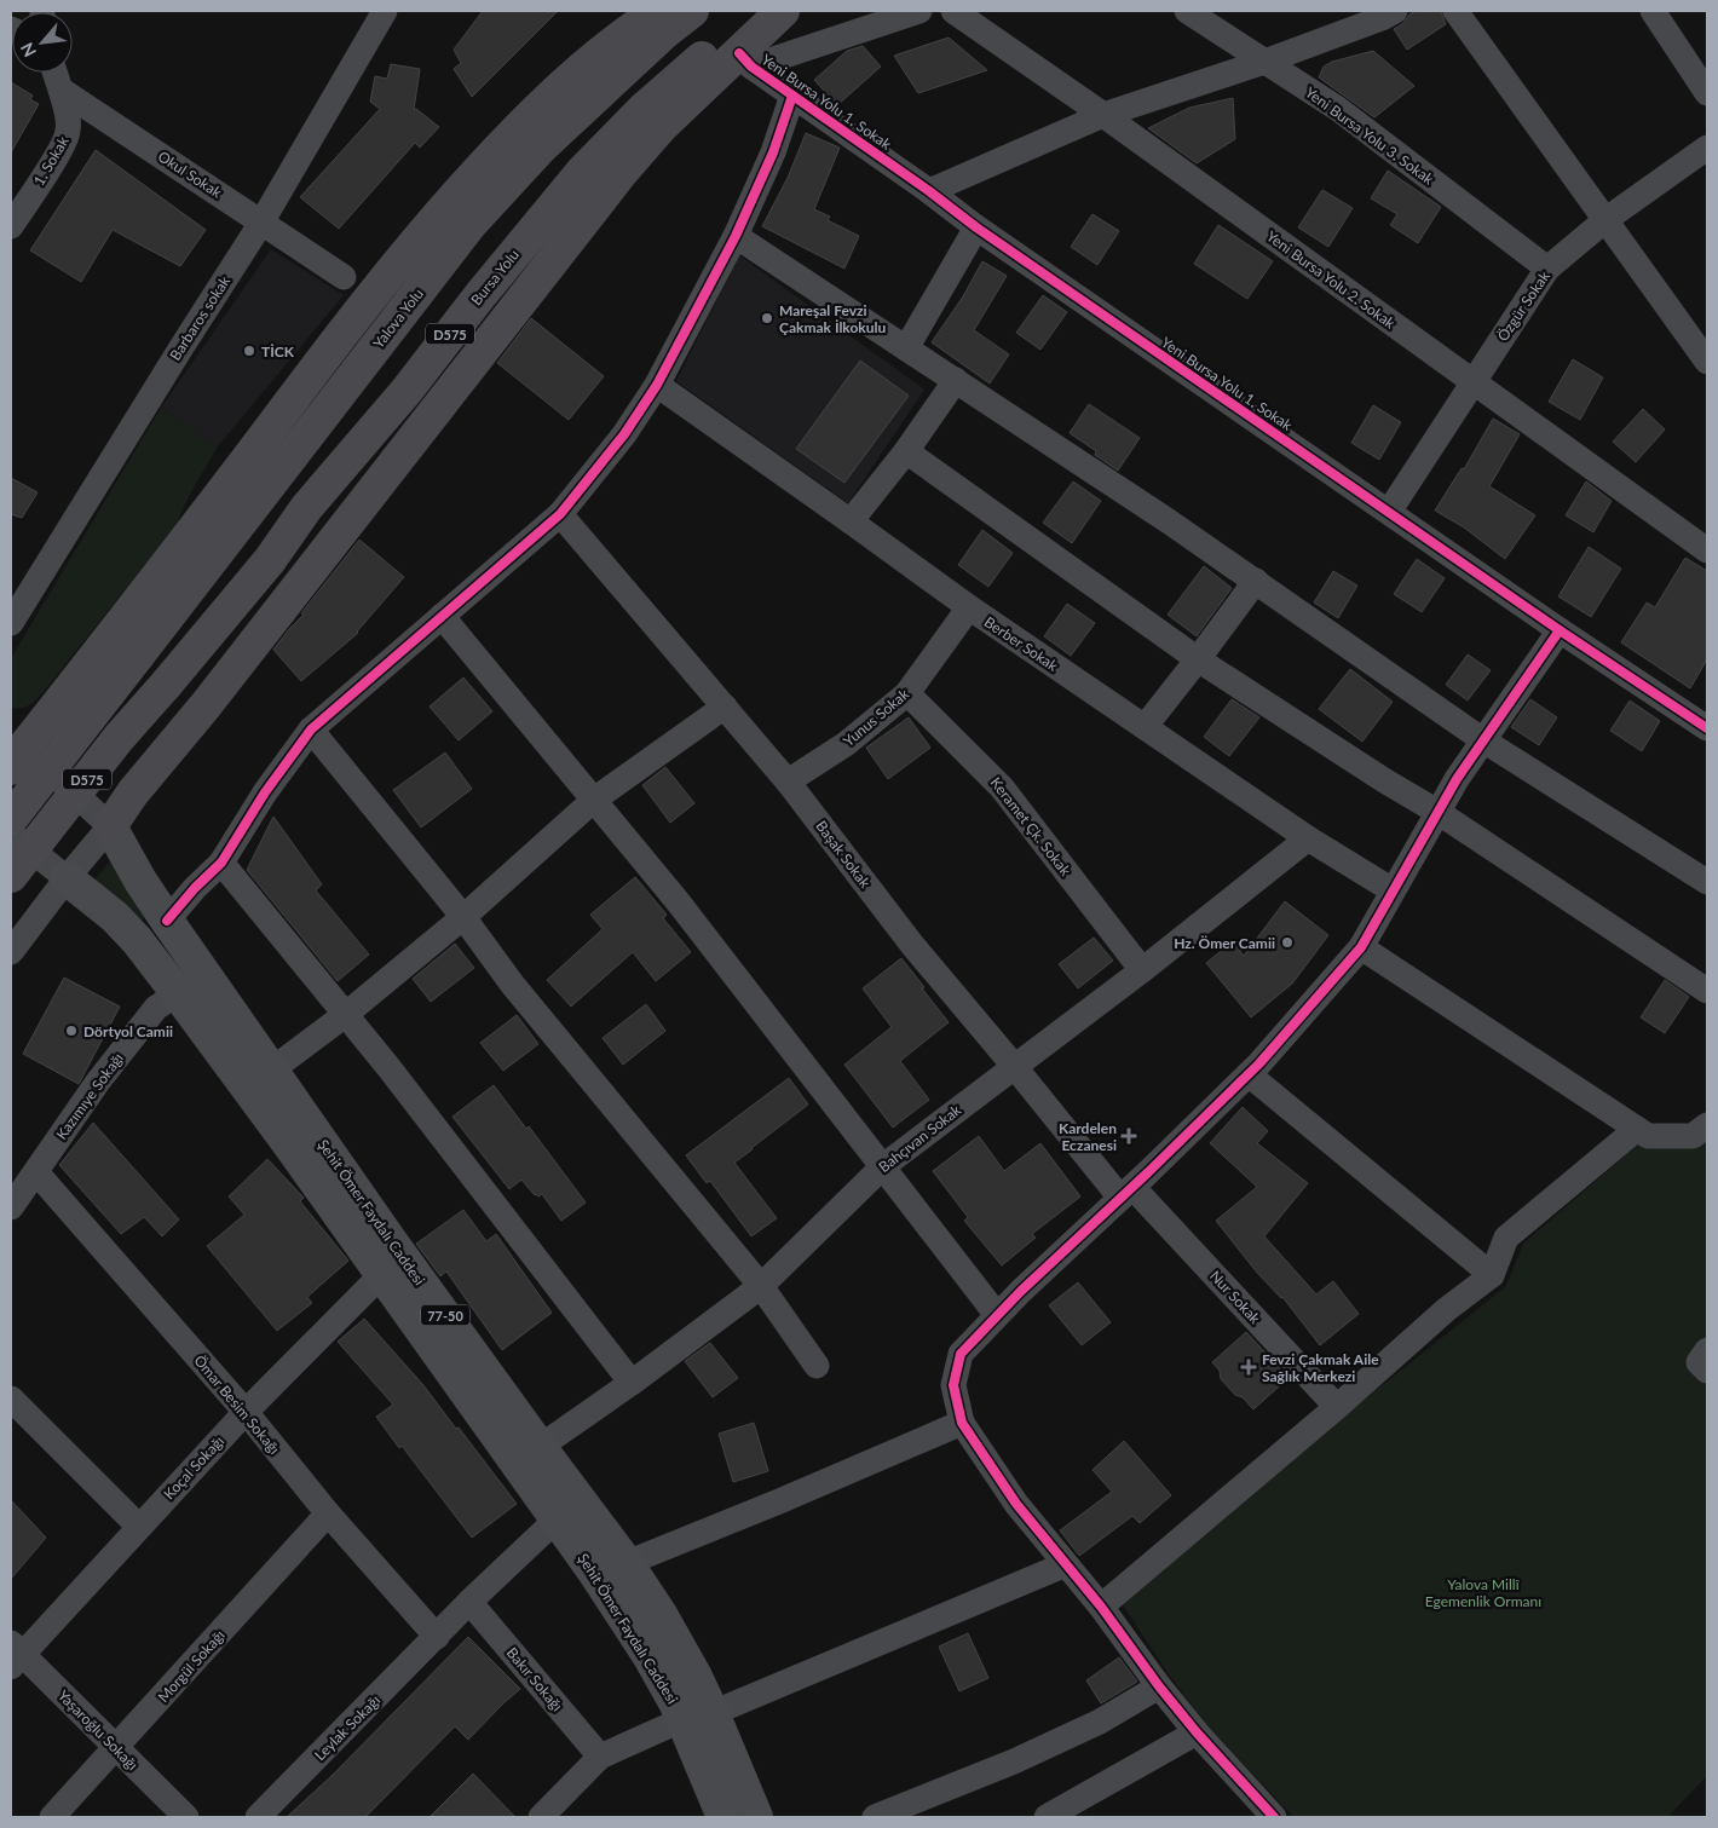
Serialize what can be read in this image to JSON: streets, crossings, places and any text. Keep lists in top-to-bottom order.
{
  "streets": {
    "highway": ["Bursa Yolu", "Yalova Yolu", "D575"],
    "main road": ["Şehit Ömer Faydalı Caddesi", "77-50"],
    "street": [
      "Yeni Bursa Yolu 1. Sokak",
      "Yeni Bursa Yolu 3. Sokak",
      "1. Sokak",
      "Okul Sokak",
      "Yeni Bursa Yolu 2. Sokak",
      "Özgür Sokak",
      "Barbaros sokak",
      "Berber Sokak",
      "Yunus Sokak",
      "Keramet Çk. Sokak",
      "Başak Sokak",
      "Kazımıye Sokağı",
      "Bahçıvan Sokak",
      "Nur Sokak",
      "Ömar Besim Sokağı",
      "Koçal Sokağı",
      "Morgül Sokağı",
      "Bakır Sokağı",
      "Leylak Sokağı",
      "Yaşaroğlu Sokağı"
    ]
  },
  "crossings": [
    ["Yeni Bursa Yolu 1. Sokak", "Özgür Sokak"],
    ["Yeni Bursa Yolu 3. Sokak", "Özgür Sokak"],
    ["1. Sokak", "Okul Sokak"],
    ["Okul Sokak", "Barbaros sokak"],
    ["Yeni Bursa Yolu 2. Sokak", "Özgür Sokak"],
    ["Berber Sokak", "Yunus Sokak"],
    ["Berber Sokak", "Bahçıvan Sokak"],
    ["Yunus Sokak", "Keramet Çk. Sokak"],
    ["Yunus Sokak", "Başak Sokak"],
    ["Keramet Çk. Sokak", "Bahçıvan Sokak"],
    ["Başak Sokak", "Bahçıvan Sokak"],
    ["Başak Sokak", "Nur Sokak"],
    ["Kazımıye Sokağı", "Şehit Ömer Faydalı Caddesi"],
    ["Kazımıye Sokağı", "Ömar Besim Sokağı"],
    ["Bahçıvan Sokak", "Şehit Ömer Faydalı Caddesi"],
    ["Şehit Ömer Faydalı Caddesi", "Koçal Sokağı"],
    ["Şehit Ömer Faydalı Caddesi", "Leylak Sokağı"],
    ["Ömar Besim Sokağı", "Koçal Sokağı"],
    ["Ömar Besim Sokağı", "Morgül Sokağı"],
    ["Ömar Besim Sokağı", "Leylak Sokağı"],
    ["Koçal Sokağı", "Yaşaroğlu Sokağı"],
    ["Morgül Sokağı", "Yaşaroğlu Sokağı"],
    ["Bakır Sokağı", "Leylak Sokağı"]
  ],
  "parks": ["Yalova Millî Egemenlik Ormanı"],
  "places": {
    "other": [
      "Mareşal Fevzi Çakmak İlkokulu",
      "TİCK",
      "Hz. Ömer Camii",
      "Dörtyol Camii"
    ],
    "health": ["Kardelen Eczanesi", "Fevzi Çakmak Aile Sağlık Merkezi"]
  },
  "north": "bottom left"
}
